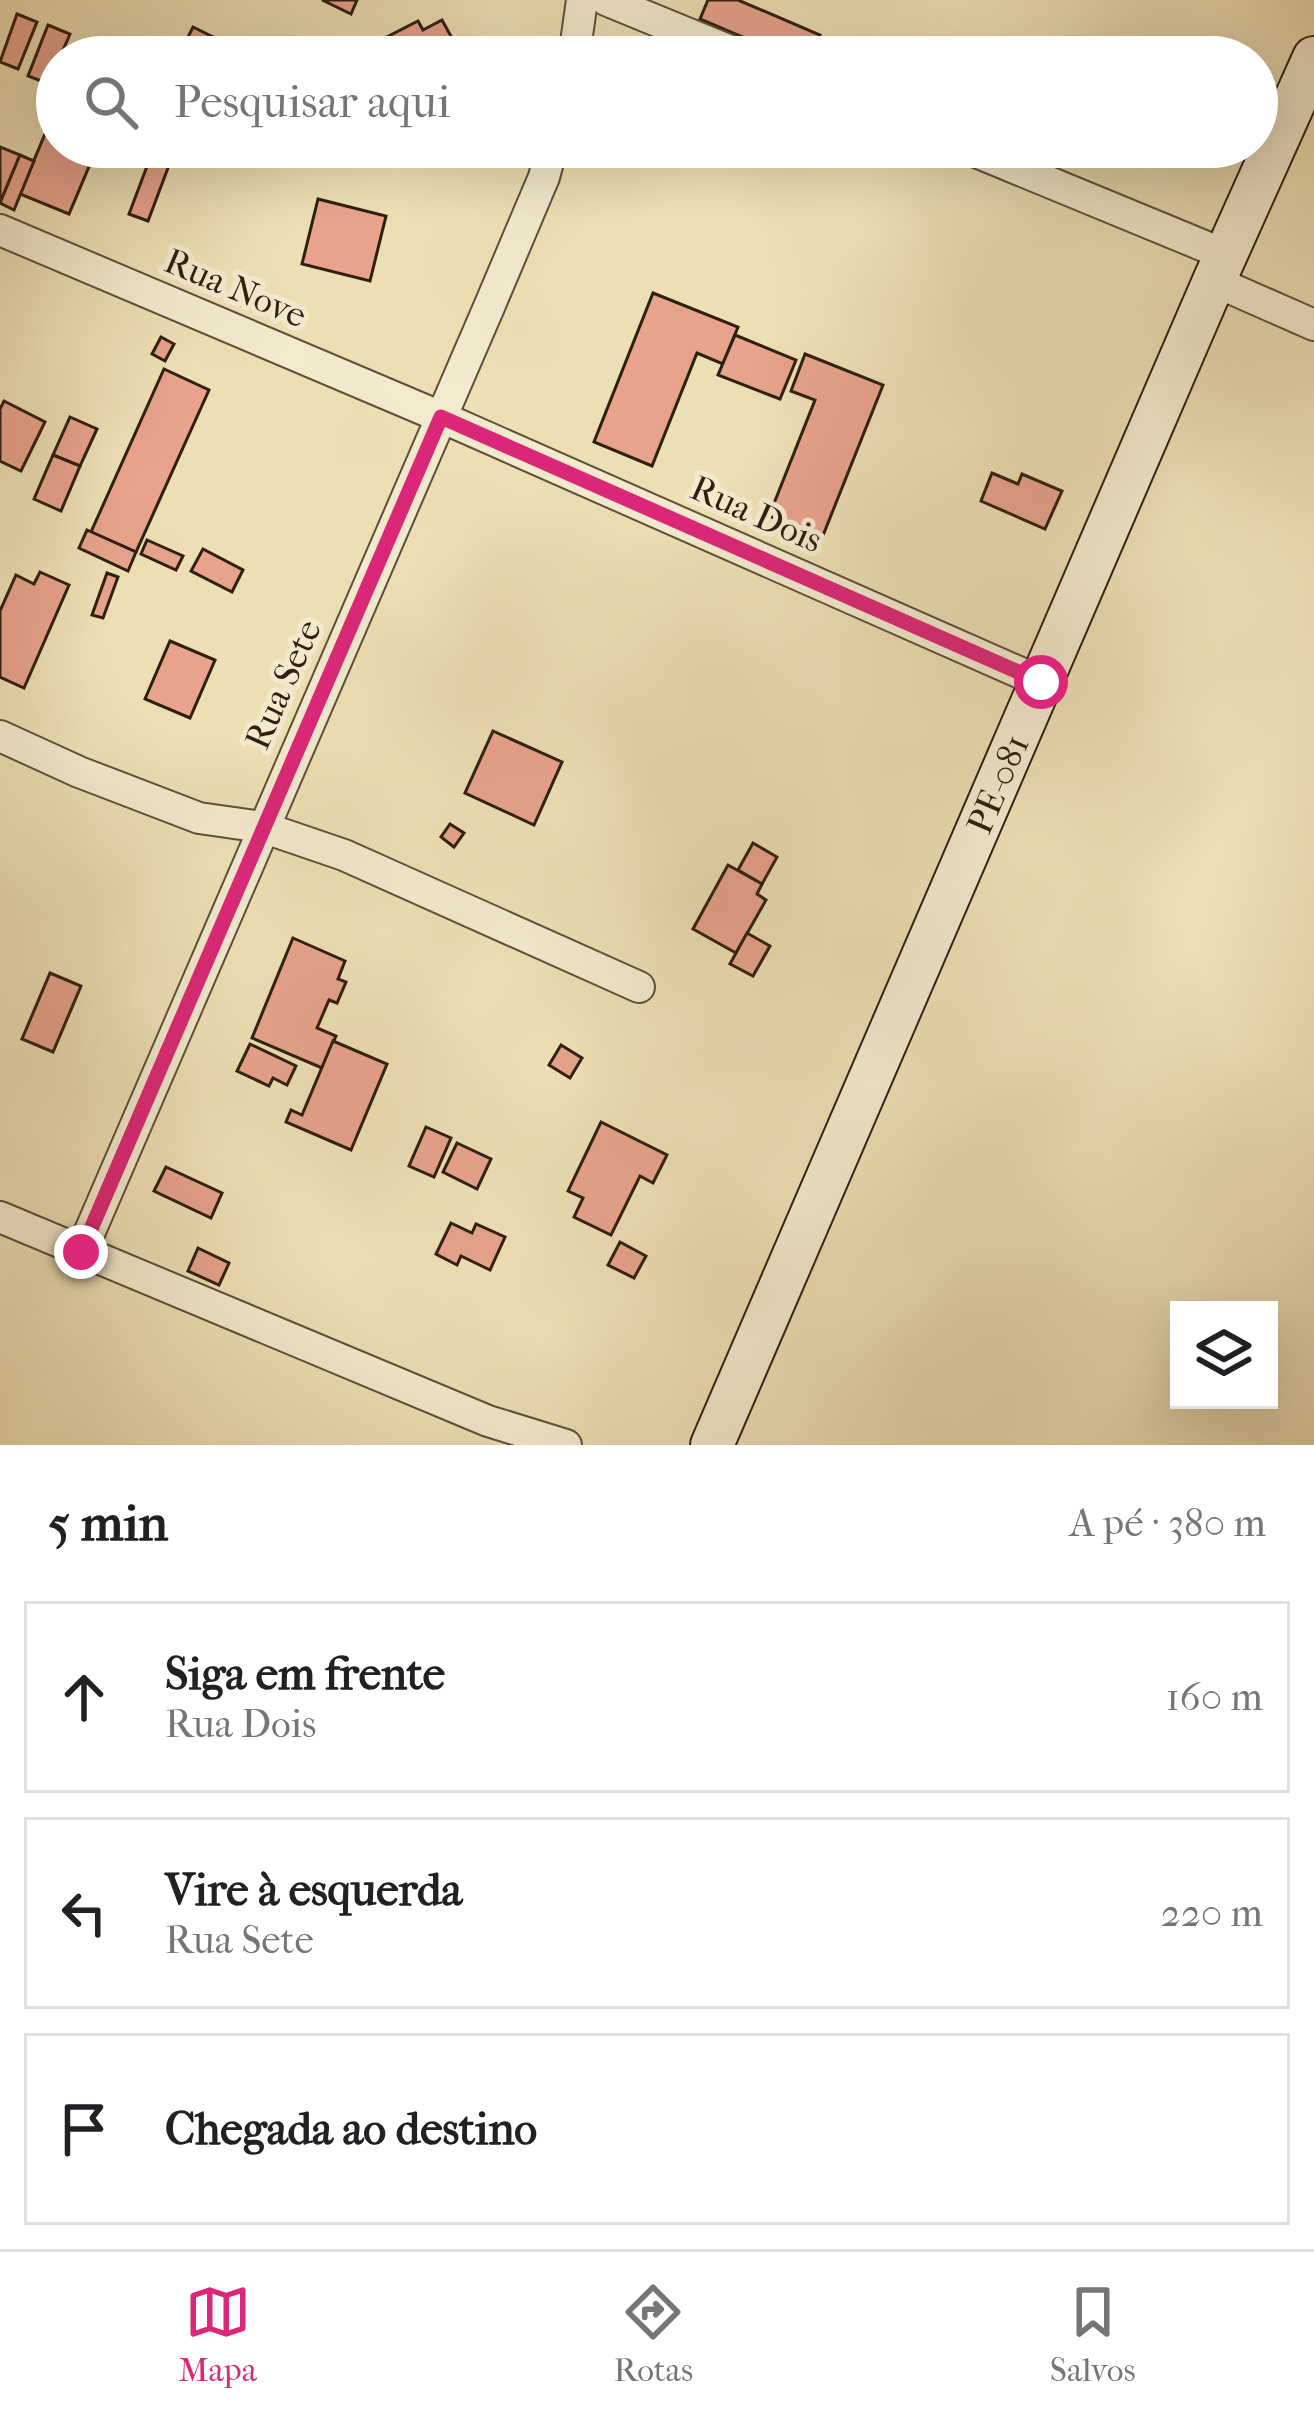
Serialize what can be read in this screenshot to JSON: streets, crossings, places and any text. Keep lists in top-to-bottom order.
{
  "streets": {
    "street": [
      "Rua Nove",
      "Rua Dois",
      "Rua Sete",
      "PE-081"
    ]
  },
  "crossings": [
    ["Rua Nove", "Rua Dois"],
    ["Rua Nove", "Rua Sete"],
    ["Rua Dois", "Rua Sete"],
    ["Rua Dois", "PE-081"]
  ],
  "page": {
    "search": "Pesquisar aqui",
    "heading": ["5 min", "A pé · 380 m"],
    "list": [
      ["Siga em frente", "Rua Dois", "160 m"],
      ["Vire à esquerda", "Rua Sete", "220 m"],
      "Chegada ao destino"
    ],
    "nav": ["Mapa", "Rotas", "Salvos"]
  }
}
